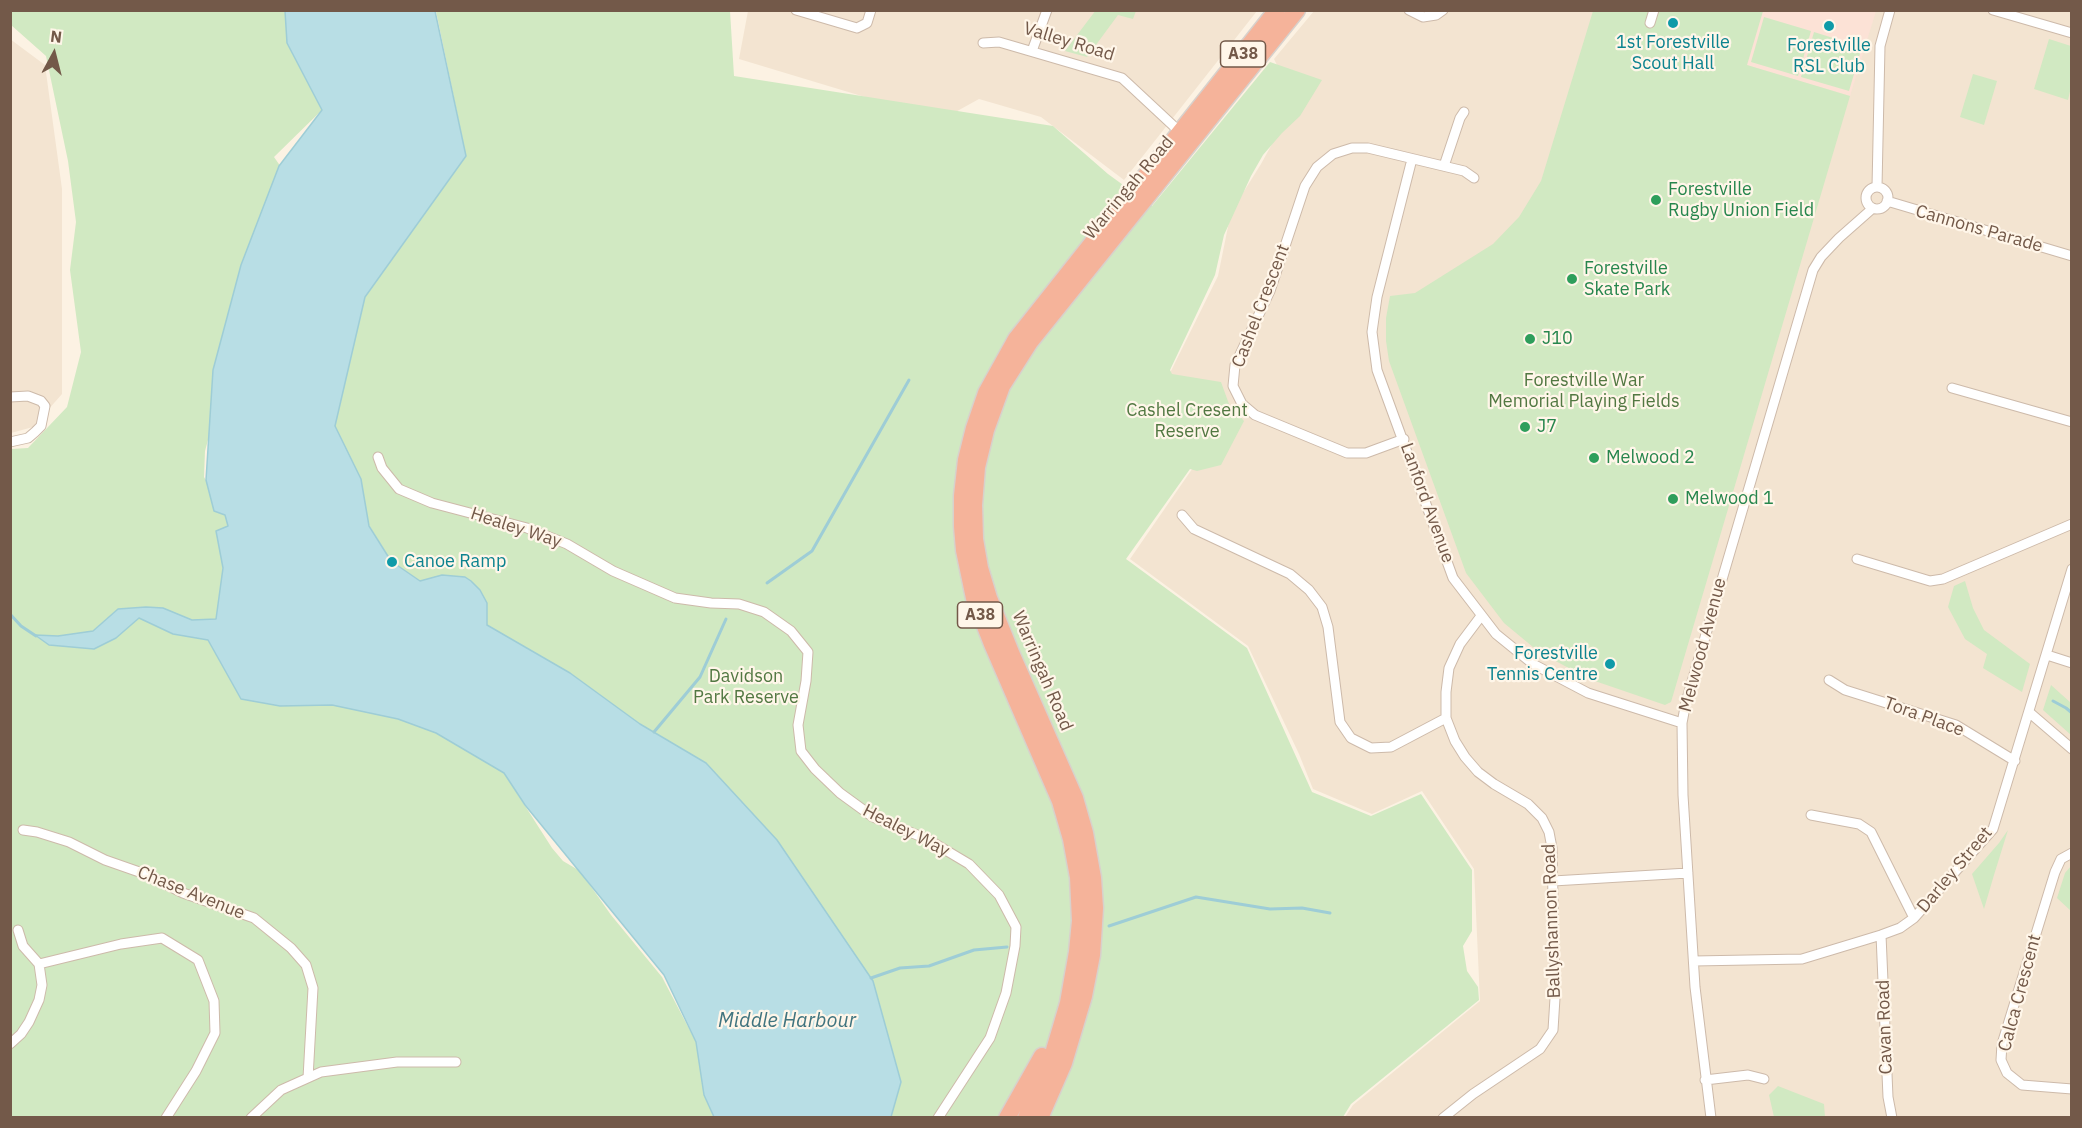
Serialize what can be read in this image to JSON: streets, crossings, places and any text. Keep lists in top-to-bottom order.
{
  "streets": {
    "highway": ["A38", "Warringah Road"],
    "street": [
      "Valley Road",
      "Cannons Parade",
      "Cashel Crescent",
      "Lanford Avenue",
      "Healey Way",
      "Melwood Avenue",
      "Tora Place",
      "Darley Street",
      "Chase Avenue",
      "Ballyshannon Road",
      "Calca Crescent",
      "Cavan Road"
    ]
  },
  "crossings": [
    ["Valley Road", "Warringah Road"],
    ["Cannons Parade", "Melwood Avenue"],
    ["Cashel Crescent", "Lanford Avenue"],
    ["Lanford Avenue", "Melwood Avenue"],
    ["Lanford Avenue", "Ballyshannon Road"],
    ["Melwood Avenue", "Darley Street"],
    ["Tora Place", "Darley Street"],
    ["Darley Street", "Cavan Road"]
  ],
  "water": ["Middle Harbour"],
  "parks": ["Forestville War Memorial Playing Fields", "Cashel Cresent Reserve", "Davidson Park Reserve"],
  "places": [
    "1st Forestville Scout Hall",
    "Forestville RSL Club",
    "Forestville Rugby Union Field",
    "Forestville Skate Park",
    "J10",
    "J7",
    "Melwood 2",
    "Melwood 1",
    "Canoe Ramp",
    "Forestville Tennis Centre"
  ],
  "north": "top"
}
